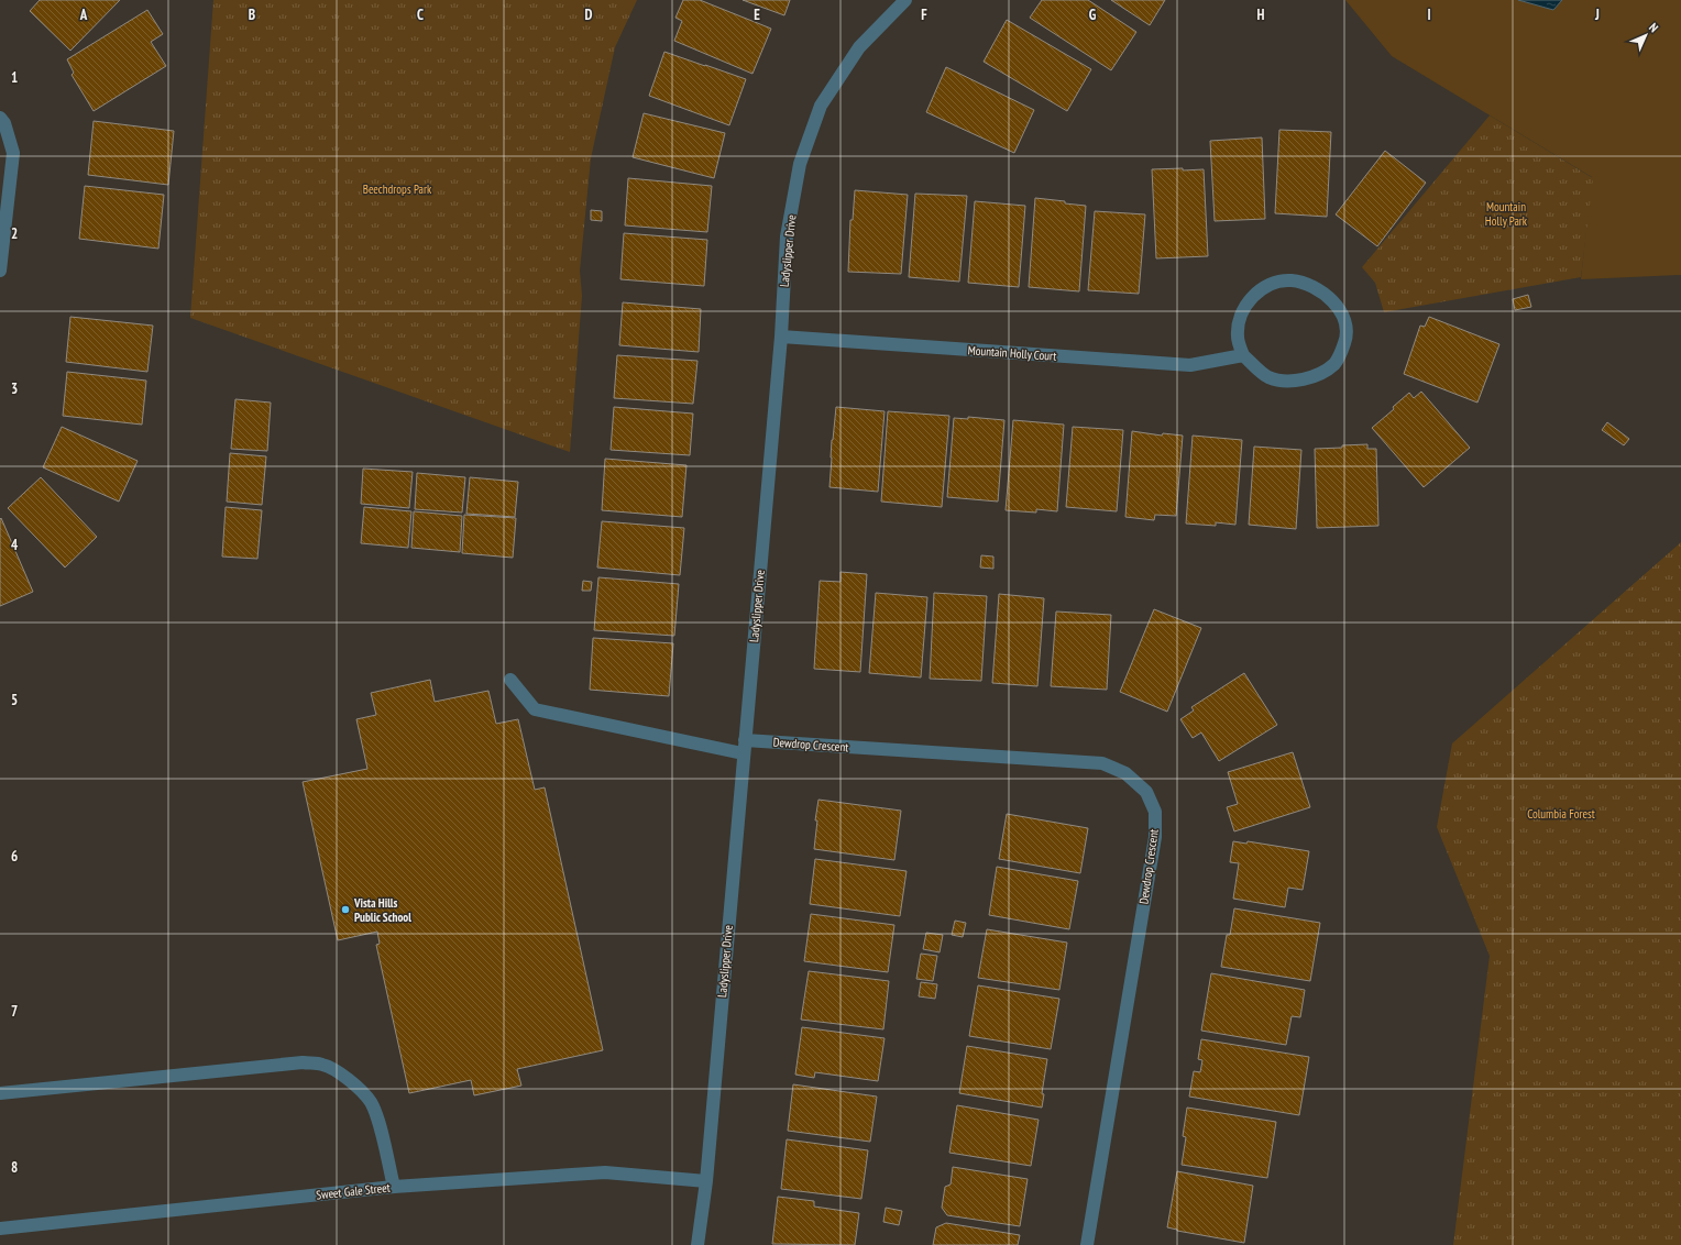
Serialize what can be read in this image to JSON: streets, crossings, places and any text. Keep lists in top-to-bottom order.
{
  "streets": {
    "street": [
      "Ladyslipper Drive",
      "Mountain Holly Court",
      "Dewdrop Crescent",
      "Sweet Gale Street"
    ]
  },
  "crossings": [
    ["Ladyslipper Drive", "Mountain Holly Court"],
    ["Ladyslipper Drive", "Dewdrop Crescent"],
    ["Ladyslipper Drive", "Sweet Gale Street"]
  ],
  "parks": ["Beechdrops Park", "Mountain Holly Park", "Columbia Forest"],
  "places": ["Vista Hills Public School"],
  "north": "top right",
  "grid": {
    "columns": [
      "A",
      "B",
      "C",
      "D",
      "E",
      "F",
      "G",
      "H",
      "I",
      "J"
    ],
    "rows": [
      "1",
      "2",
      "3",
      "4",
      "5",
      "6",
      "7",
      "8"
    ]
  }
}
